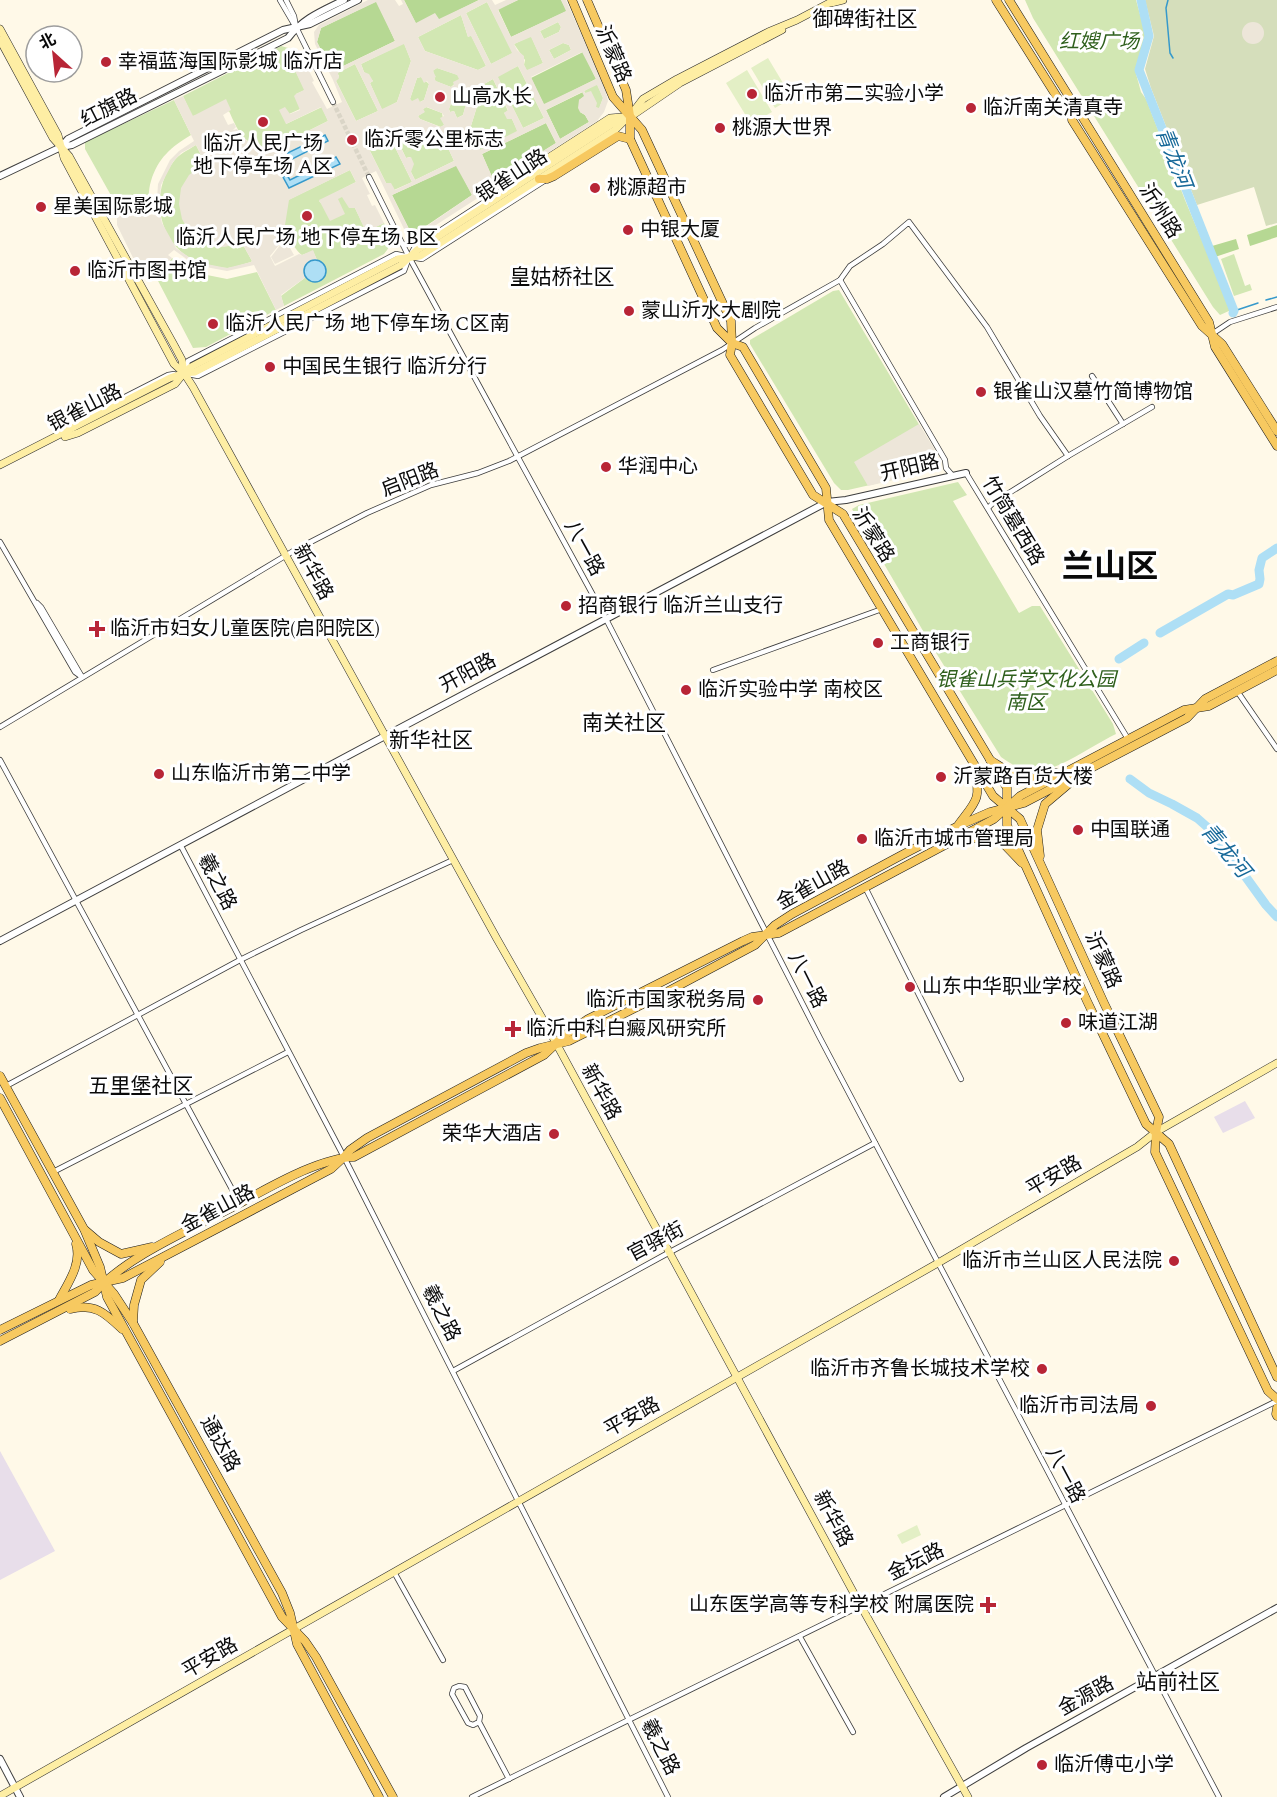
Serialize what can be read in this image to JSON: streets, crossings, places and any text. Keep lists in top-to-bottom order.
{
  "streets": {
    "main road": [
      "沂蒙路",
      "银雀山路",
      "沂州路",
      "新华路",
      "金雀山路",
      "平安路",
      "通达路"
    ],
    "street": [
      "红旗路",
      "开阳路",
      "启阳路",
      "竹简墓西路",
      "八一路",
      "羲之路",
      "官驿街",
      "金坛路",
      "金源路"
    ]
  },
  "crossings": [
    ["沂蒙路", "银雀山路"],
    ["沂蒙路", "开阳路"],
    ["沂蒙路", "启阳路"],
    ["沂蒙路", "金雀山路"],
    ["沂蒙路", "平安路"],
    ["沂蒙路", "金坛路"],
    ["红旗路", "新华路"],
    ["银雀山路", "八一路"],
    ["银雀山路", "新华路"],
    ["开阳路", "竹简墓西路"],
    ["开阳路", "八一路"],
    ["开阳路", "新华路"],
    ["开阳路", "羲之路"],
    ["启阳路", "竹简墓西路"],
    ["启阳路", "八一路"],
    ["启阳路", "新华路"],
    ["竹简墓西路", "金雀山路"],
    ["八一路", "金雀山路"],
    ["八一路", "平安路"],
    ["八一路", "官驿街"],
    ["八一路", "金坛路"],
    ["八一路", "金源路"],
    ["新华路", "金雀山路"],
    ["新华路", "平安路"],
    ["新华路", "官驿街"],
    ["新华路", "金坛路"],
    ["新华路", "金源路"],
    ["羲之路", "金雀山路"],
    ["羲之路", "平安路"],
    ["羲之路", "官驿街"],
    ["羲之路", "金坛路"],
    ["金雀山路", "通达路"],
    ["平安路", "通达路"]
  ],
  "districts": [
    "御碑街社区",
    "皇姑桥社区",
    "兰山区",
    "南关社区",
    "新华社区",
    "五里堡社区",
    "站前社区"
  ],
  "water": ["青龙河"],
  "parks": ["红嫂广场", "银雀山兵学文化公园 南区"],
  "places": {
    "other": [
      "幸福蓝海国际影城 临沂店",
      "临沂市第二实验小学",
      "山高水长",
      "临沂南关清真寺",
      "临沂人民广场 地下停车场 A区",
      "桃源大世界",
      "临沂零公里标志",
      "桃源超市",
      "星美国际影城",
      "临沂人民广场 地下停车场 B区",
      "中银大厦",
      "临沂市图书馆",
      "蒙山沂水大剧院",
      "临沂人民广场 地下停车场 C区南",
      "中国民生银行 临沂分行",
      "银雀山汉墓竹简博物馆",
      "华润中心",
      "招商银行 临沂兰山支行",
      "工商银行",
      "临沂实验中学 南校区",
      "山东临沂市第二中学",
      "沂蒙路百货大楼",
      "中国联通",
      "临沂市城市管理局",
      "山东中华职业学校",
      "临沂市国家税务局",
      "味道江湖",
      "荣华大酒店",
      "临沂市兰山区人民法院",
      "临沂市齐鲁长城技术学校",
      "临沂市司法局",
      "临沂傅屯小学"
    ],
    "health": ["临沂市妇女儿童医院(启阳院区)", "临沂中科白癜风研究所", "山东医学高等专科学校 附属医院"]
  },
  "north": "top left"
}
